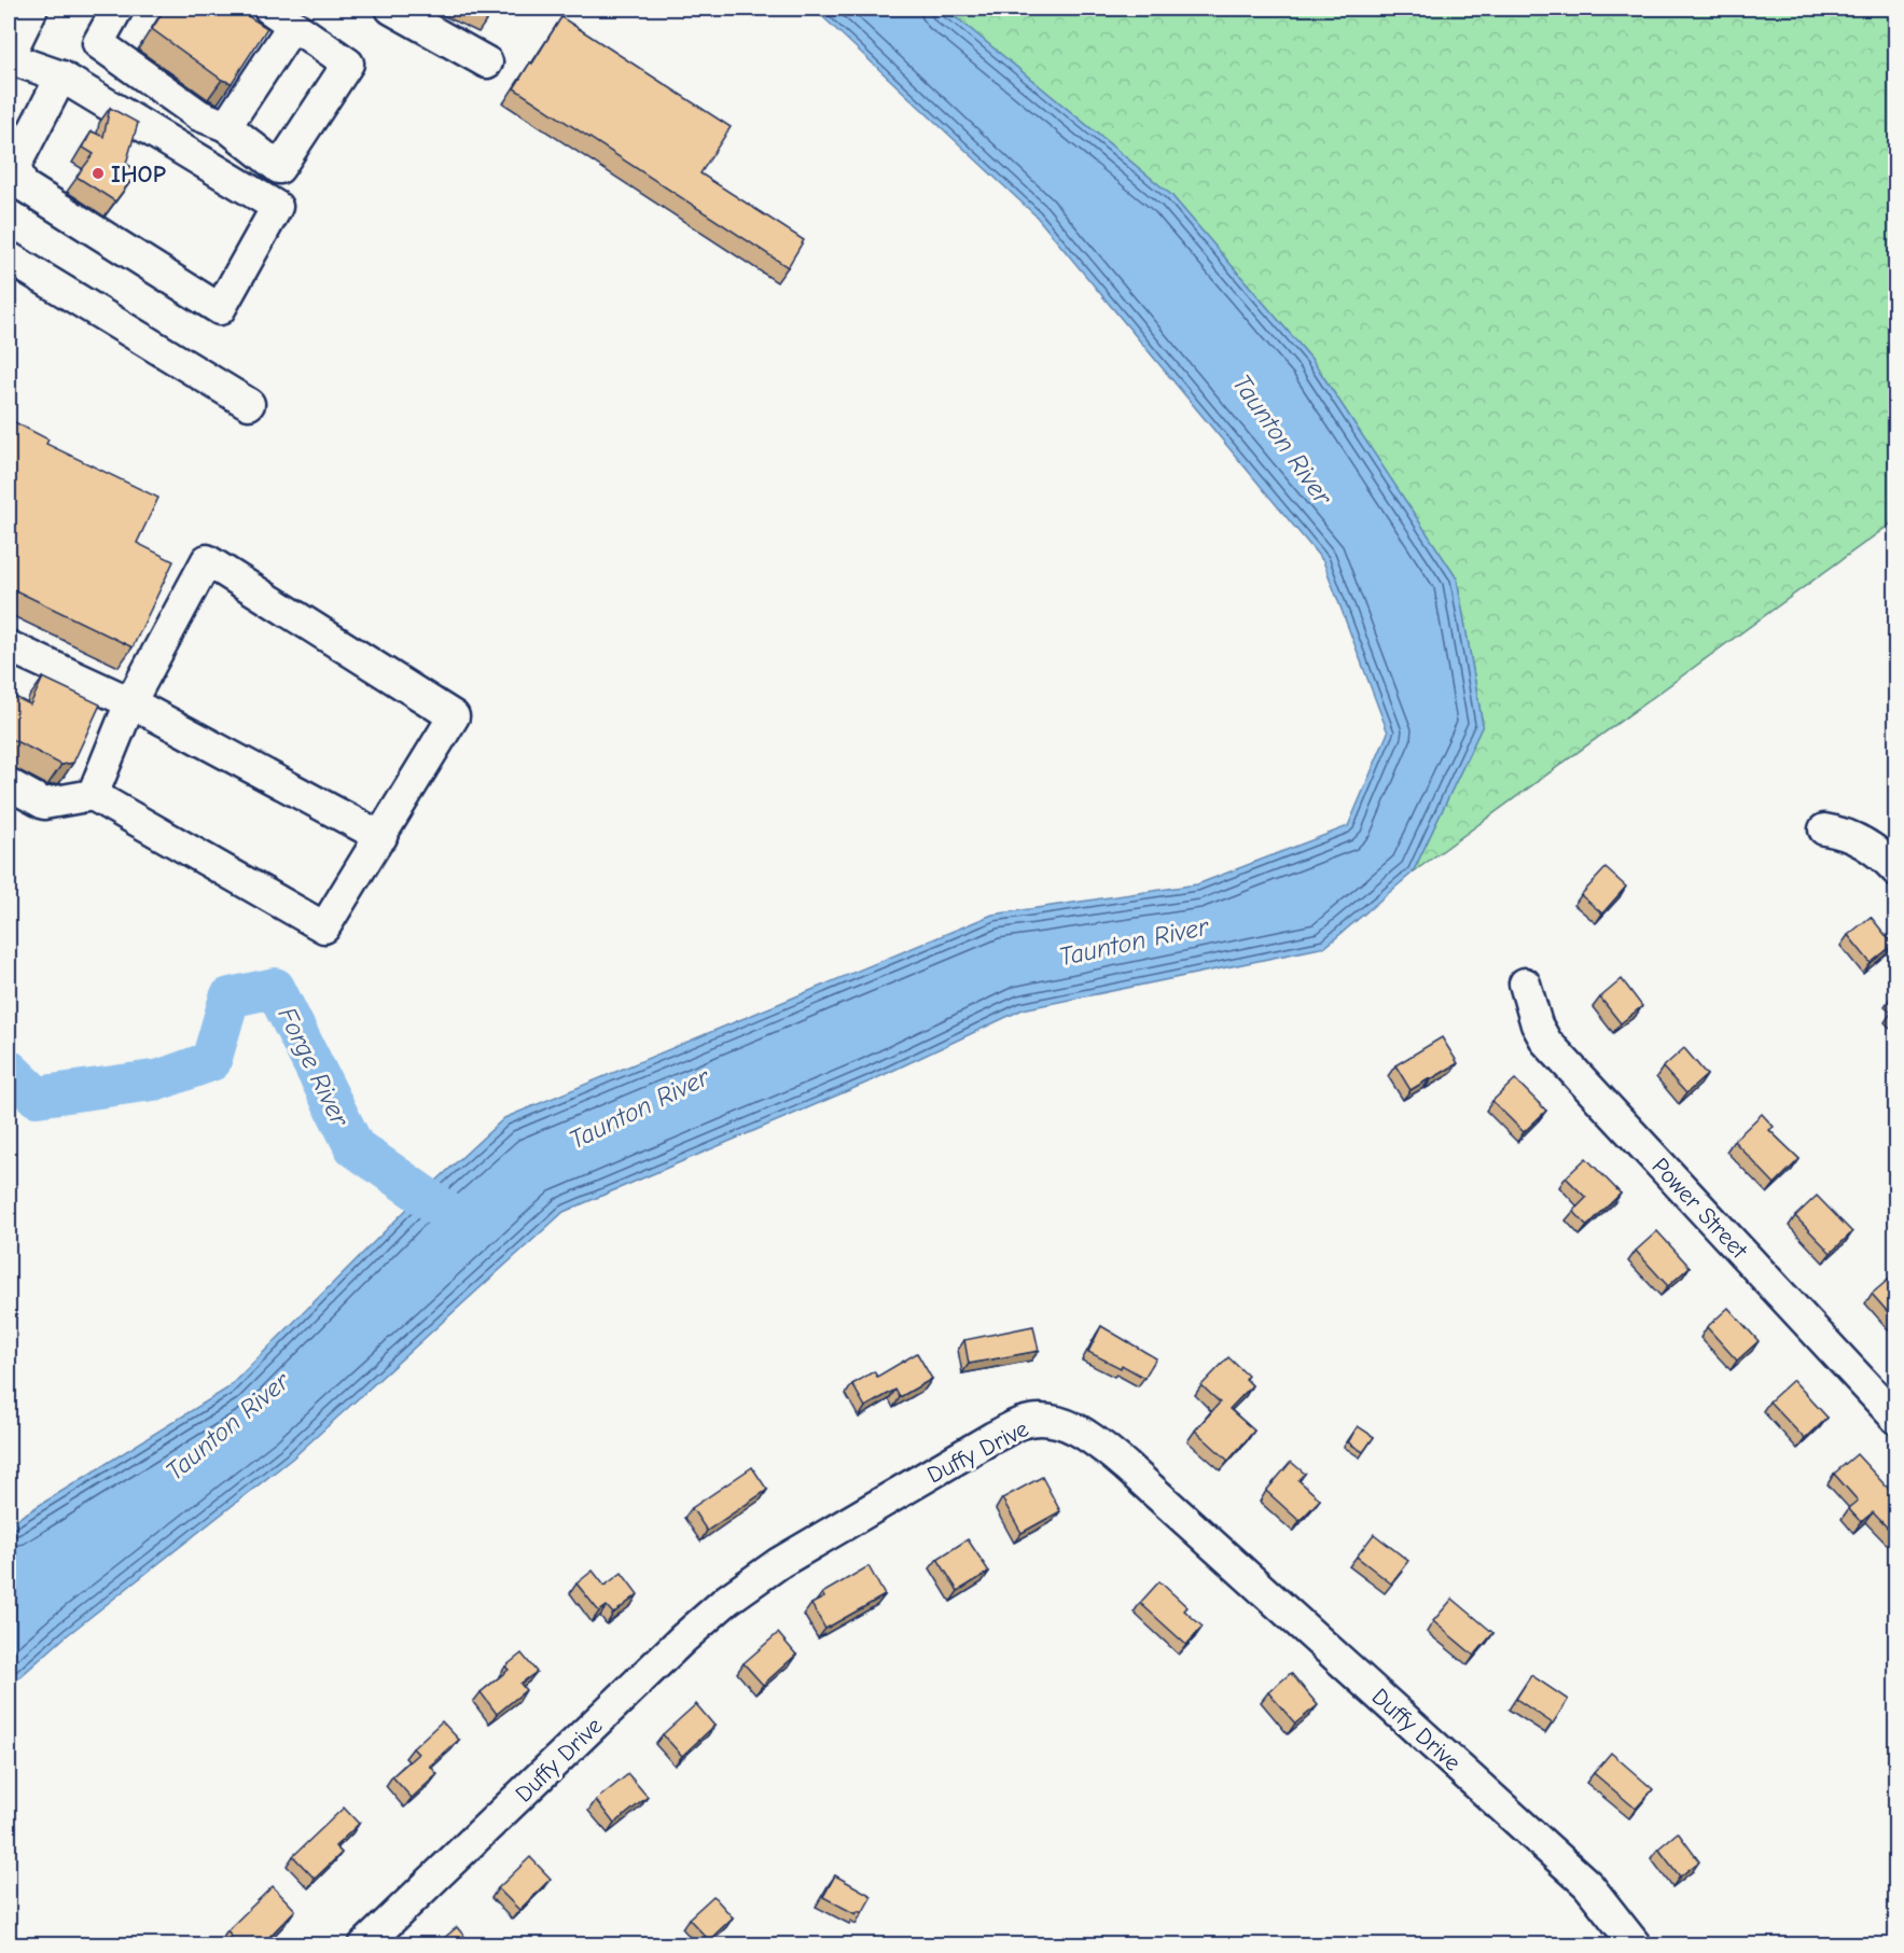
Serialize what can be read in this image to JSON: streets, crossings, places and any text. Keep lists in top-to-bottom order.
{
  "streets": {
    "street": ["Power Street", "Duffy Drive"]
  },
  "water": ["Taunton River", "Forge River"],
  "places": ["IHOP"]
}
